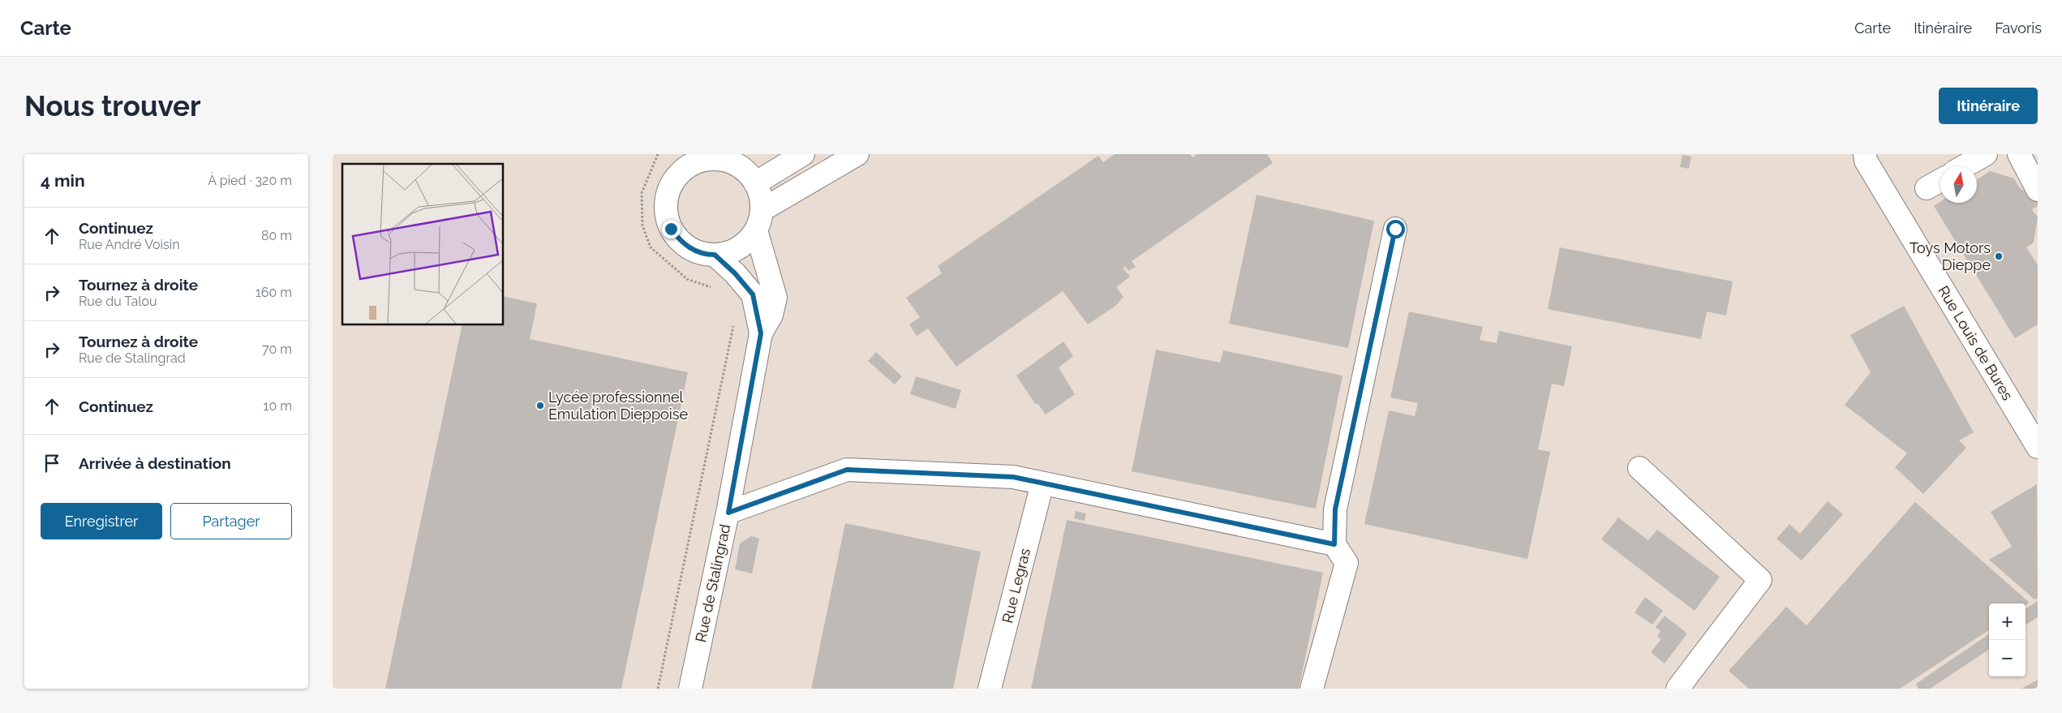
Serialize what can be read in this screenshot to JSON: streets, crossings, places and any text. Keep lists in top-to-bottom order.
{
  "streets": {
    "street": ["Rue Louis de Bures", "Rue de Stalingrad", "Rue Legras"]
  },
  "places": ["Toys Motors Dieppe", "Lycée professionnel Emulation Dieppoise"],
  "north": "top",
  "page": {
    "header": "Carte",
    "nav": ["Carte", "Itinéraire", "Favoris"],
    "buttons": [
      "Itinéraire",
      ["Enregistrer", "Partager"]
    ],
    "title": "Nous trouver",
    "heading": ["4 min", "À pied · 320 m"],
    "list": [
      ["Continuez", "Rue André Voisin", "80 m"],
      ["Tournez à droite", "Rue du Talou", "160 m"],
      ["Tournez à droite", "Rue de Stalingrad", "70 m"],
      ["Continuez", "10 m"],
      "Arrivée à destination"
    ],
    "map_buttons": ["+", "−"]
  }
}
